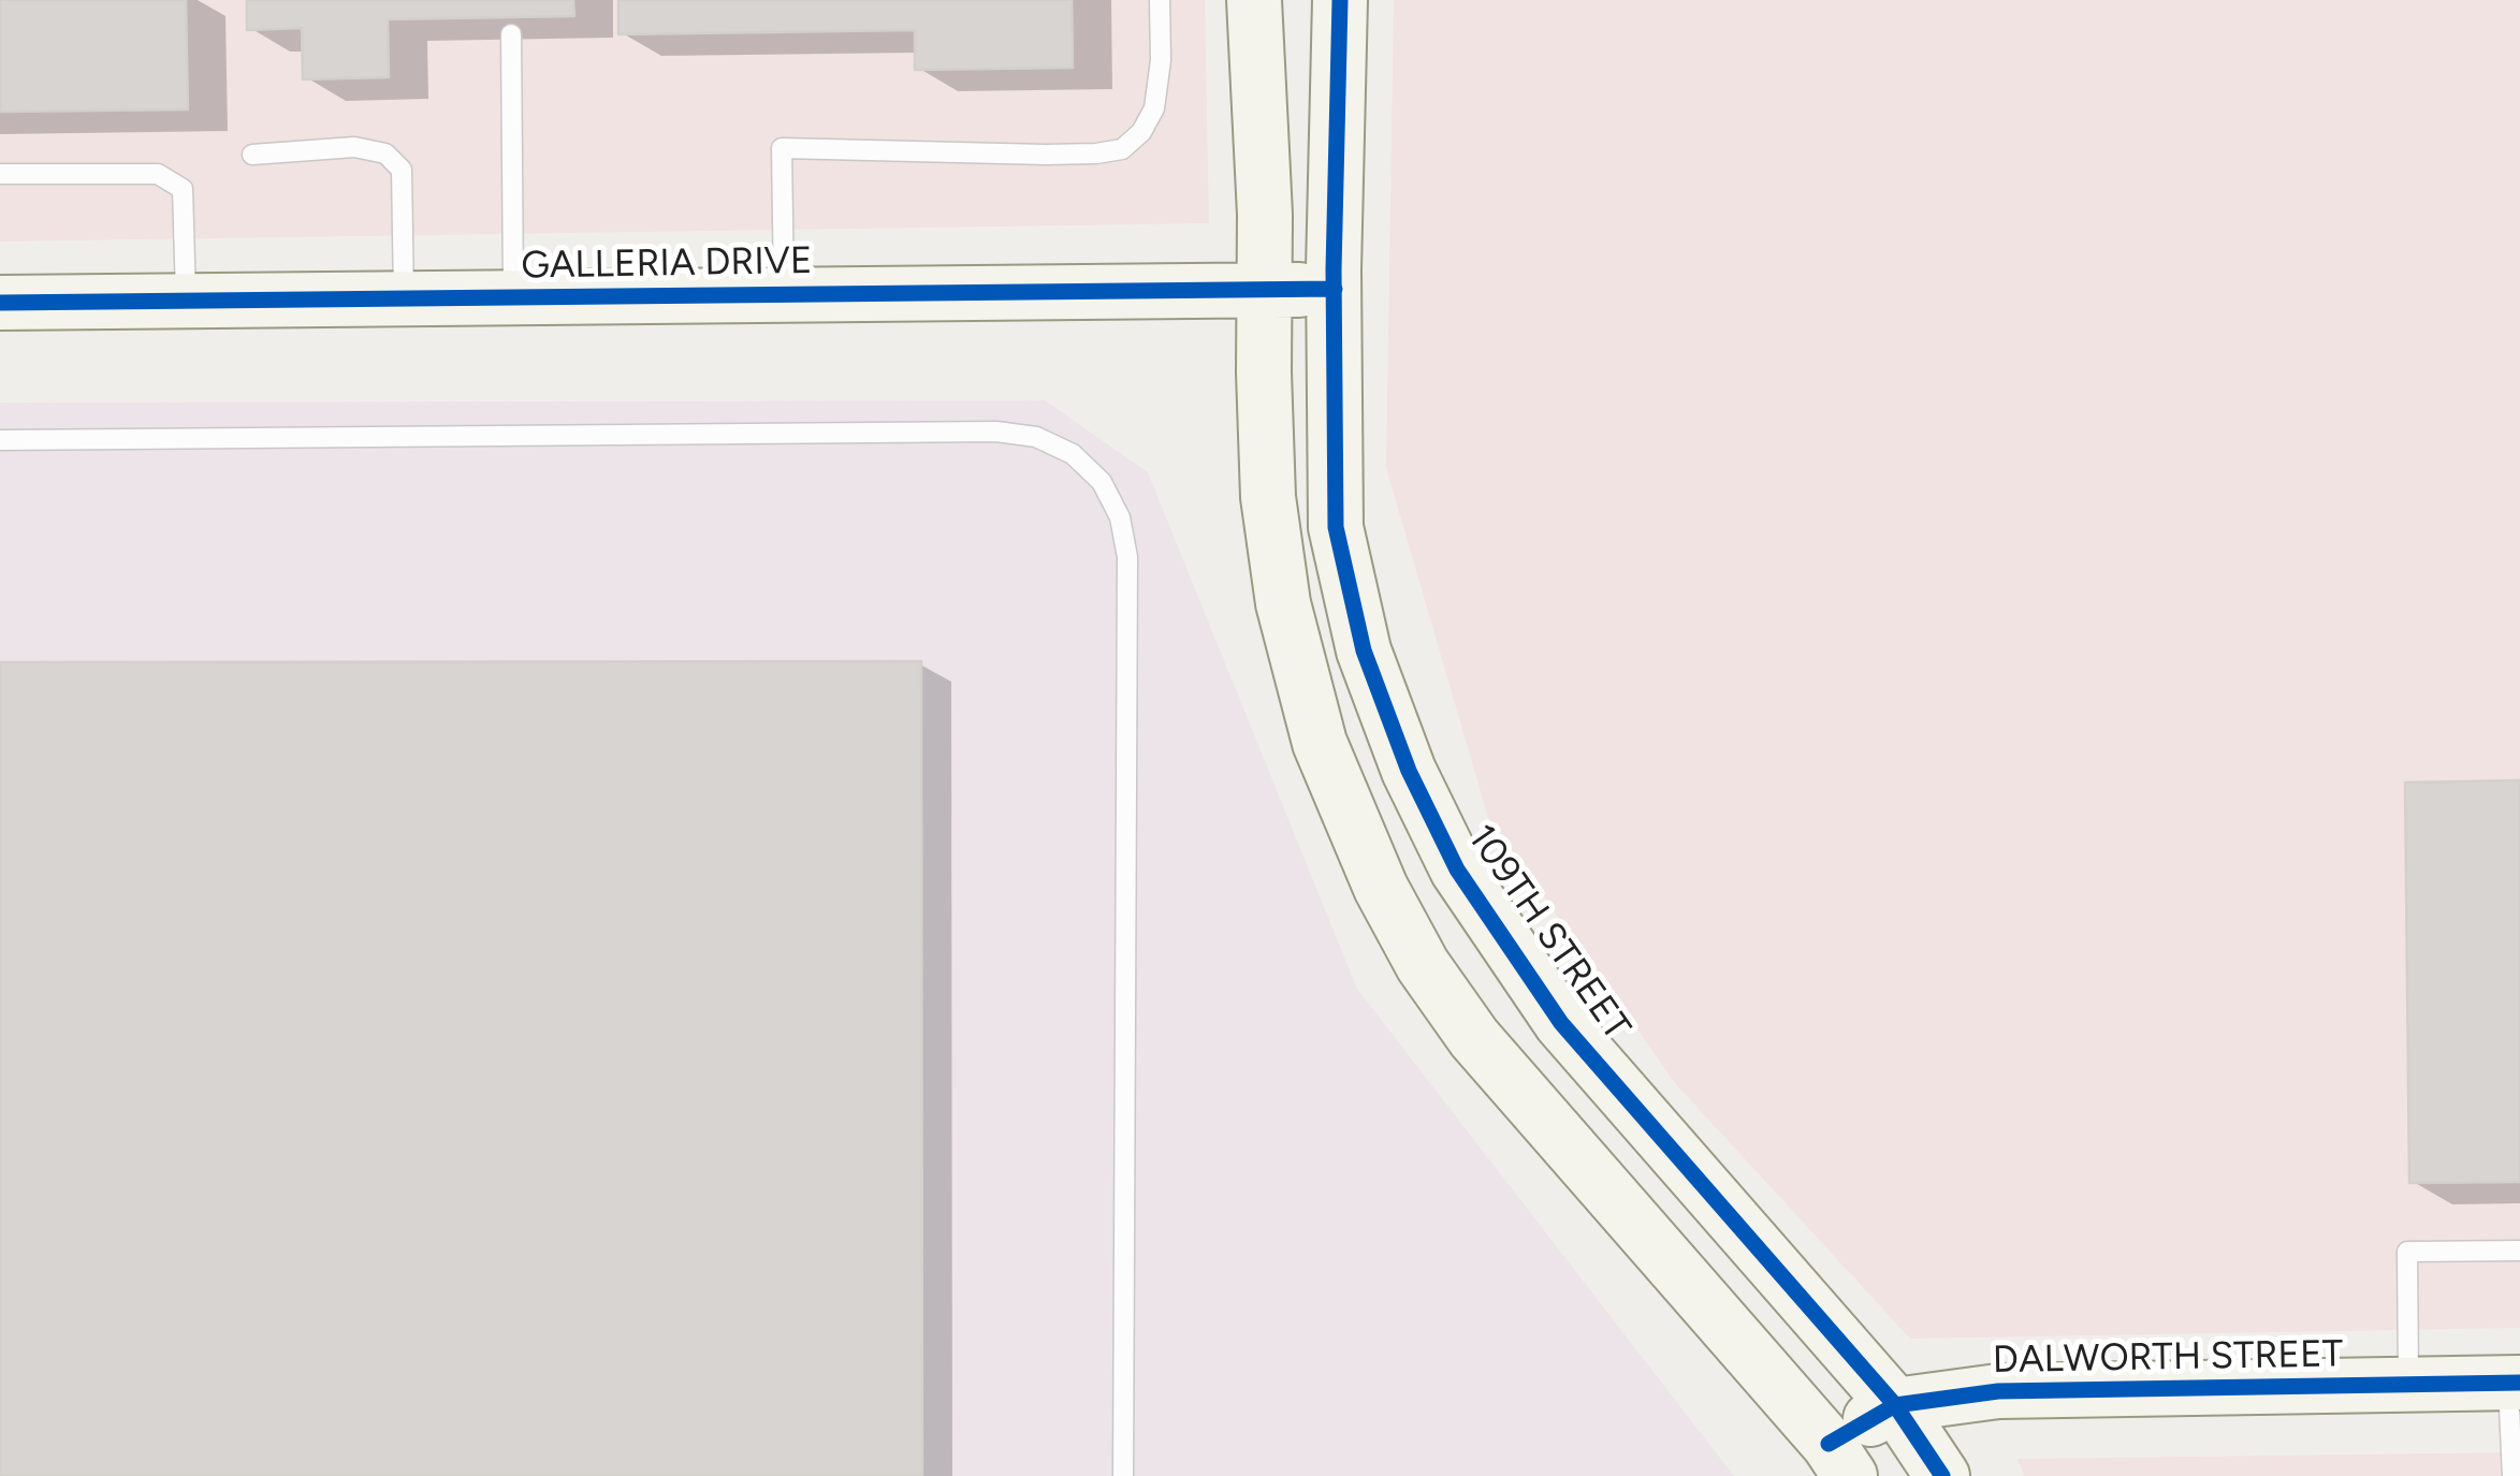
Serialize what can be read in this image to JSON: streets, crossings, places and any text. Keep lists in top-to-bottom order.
{
  "streets": {
    "street": ["GALLERIA DRIVE", "109TH STREET", "DALWORTH STREET"]
  },
  "crossings": [
    ["GALLERIA DRIVE", "109TH STREET"],
    ["109TH STREET", "DALWORTH STREET"]
  ]
}
